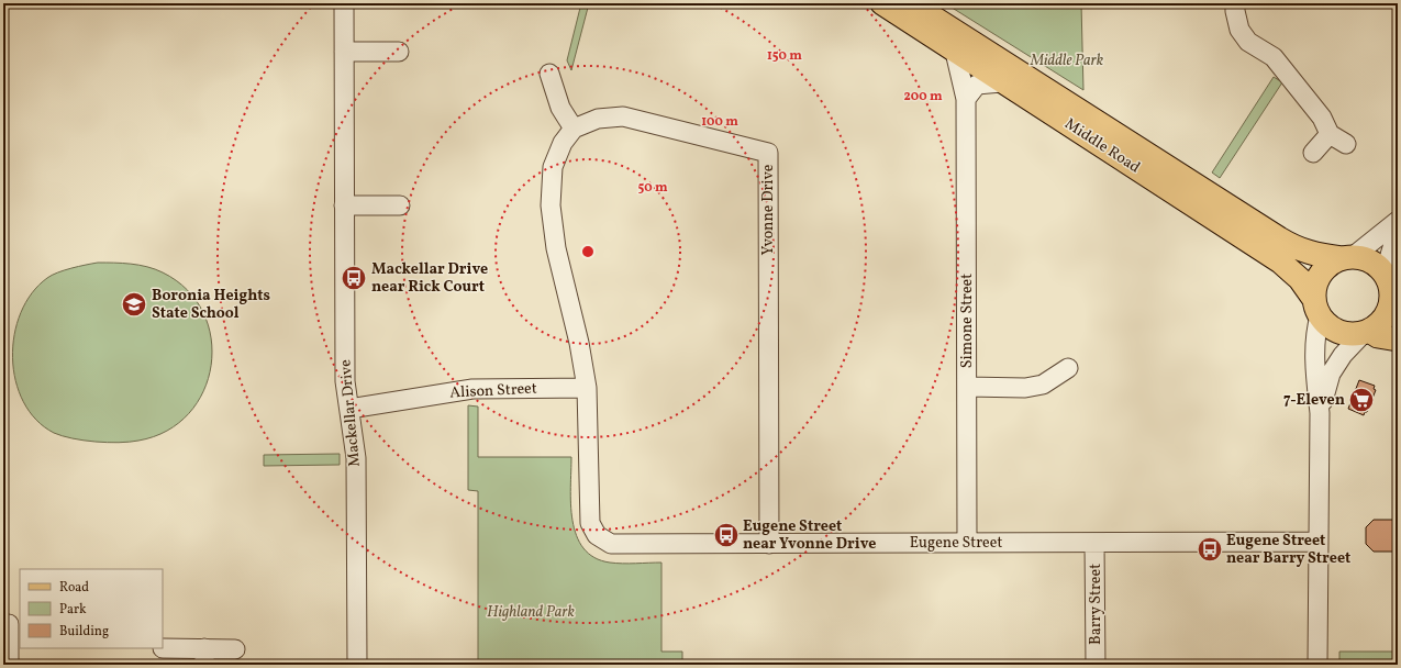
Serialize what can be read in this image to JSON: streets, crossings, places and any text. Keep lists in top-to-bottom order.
{
  "streets": {
    "main road": ["Middle Road"],
    "street": [
      "Yvonne Drive",
      "Simone Street",
      "Alison Street",
      "Mackellar Drive",
      "Eugene Street",
      "Barry Street"
    ]
  },
  "crossings": [
    ["Middle Road", "Simone Street"],
    ["Yvonne Drive", "Eugene Street"],
    ["Simone Street", "Eugene Street"],
    ["Alison Street", "Mackellar Drive"],
    ["Alison Street", "Eugene Street"],
    ["Eugene Street", "Barry Street"]
  ],
  "parks": ["Middle Park", "Highland Park"],
  "places": {
    "bus stop": ["Mackellar Drive near Rick Court", "Eugene Street near Yvonne Drive", "Eugene Street near Barry Street"],
    "school or university": ["Boronia Heights State School"],
    "supermarket": ["7-Eleven"]
  },
  "legend": ["Road", "Park", "Building"],
  "rings": [
    "150 m",
    "200 m",
    "100 m",
    "50 m"
  ]
}
